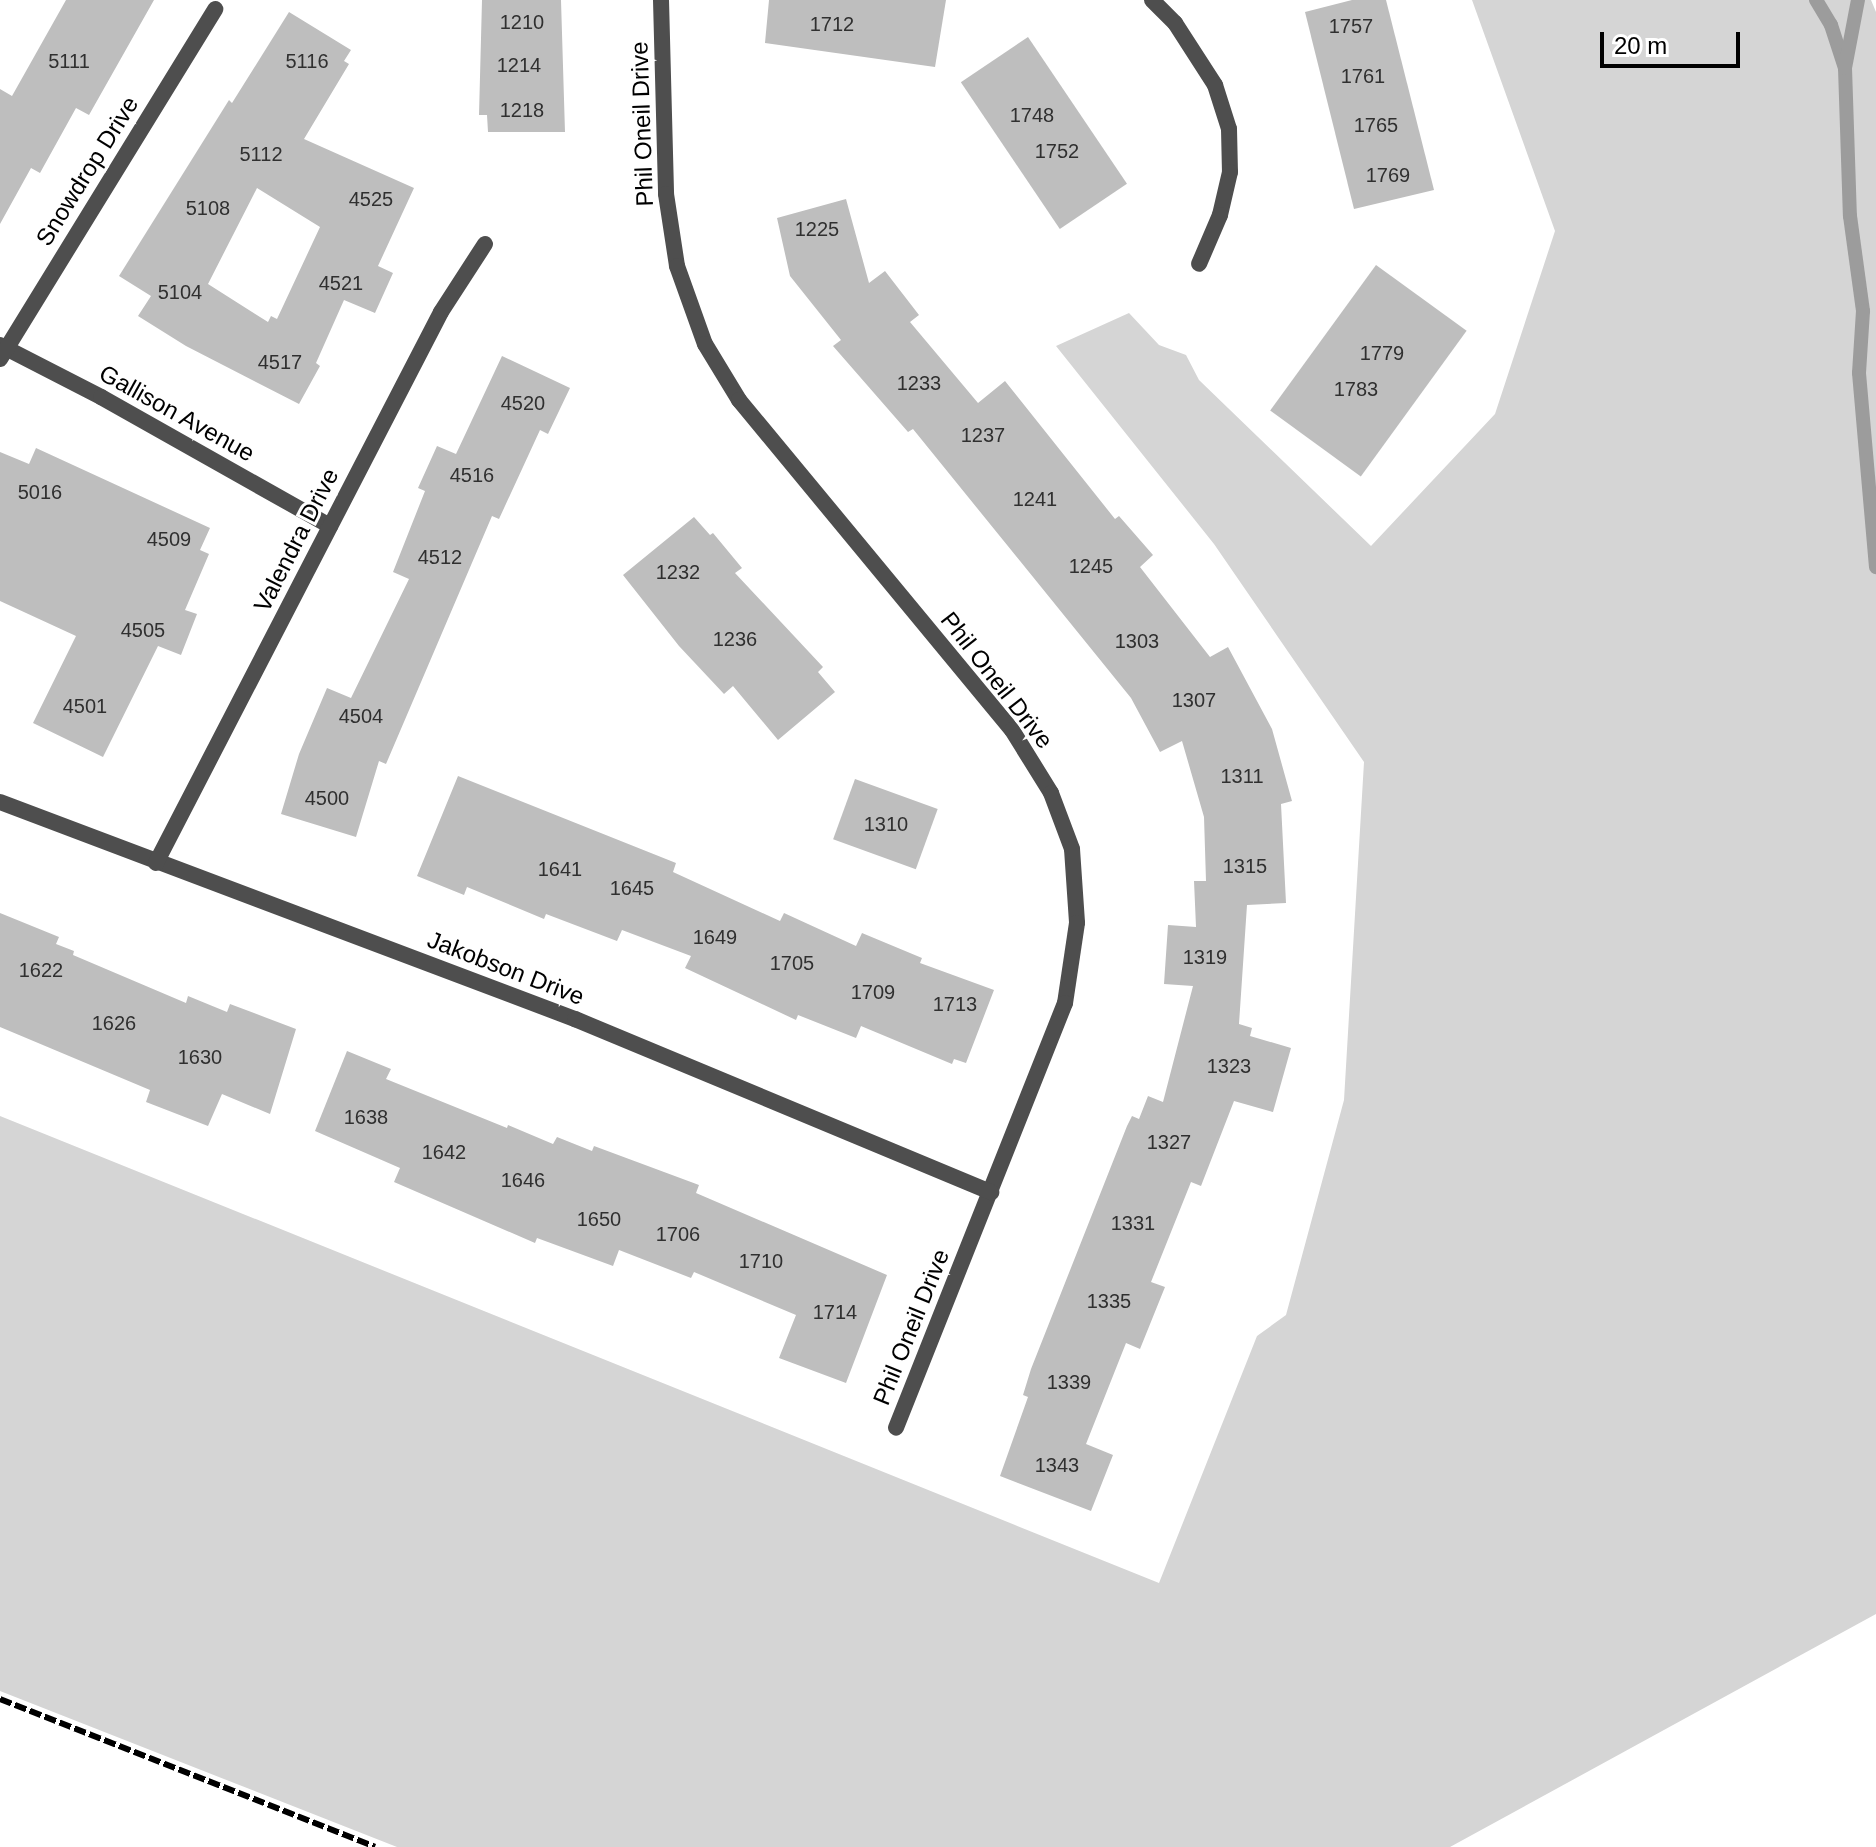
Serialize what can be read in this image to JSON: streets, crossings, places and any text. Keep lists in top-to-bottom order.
{
  "streets": {
    "street": [
      "Phil Oneil Drive",
      "Snowdrop Drive",
      "Gallison Avenue",
      "Valendra Drive",
      "Jakobson Drive"
    ]
  },
  "crossings": [
    ["Phil Oneil Drive", "Jakobson Drive"],
    ["Snowdrop Drive", "Gallison Avenue"],
    ["Gallison Avenue", "Valendra Drive"],
    ["Valendra Drive", "Jakobson Drive"]
  ],
  "house_numbers": [
    "1210",
    "1712",
    "1757",
    "5111",
    "5116",
    "1214",
    "1761",
    "1218",
    "1748",
    "1765",
    "1752",
    "5112",
    "1769",
    "4525",
    "5108",
    "1225",
    "4521",
    "5104",
    "1779",
    "4517",
    "1233",
    "1783",
    "4520",
    "1237",
    "4516",
    "5016",
    "1241",
    "4509",
    "4512",
    "1245",
    "1232",
    "4505",
    "1236",
    "1303",
    "1307",
    "4501",
    "4504",
    "1311",
    "4500",
    "1310",
    "1315",
    "1641",
    "1645",
    "1649",
    "1319",
    "1705",
    "1622",
    "1709",
    "1713",
    "1626",
    "1630",
    "1323",
    "1638",
    "1327",
    "1642",
    "1646",
    "1650",
    "1331",
    "1706",
    "1710",
    "1335",
    "1714",
    "1339",
    "1343"
  ],
  "scale_bar": "20 m"
}
